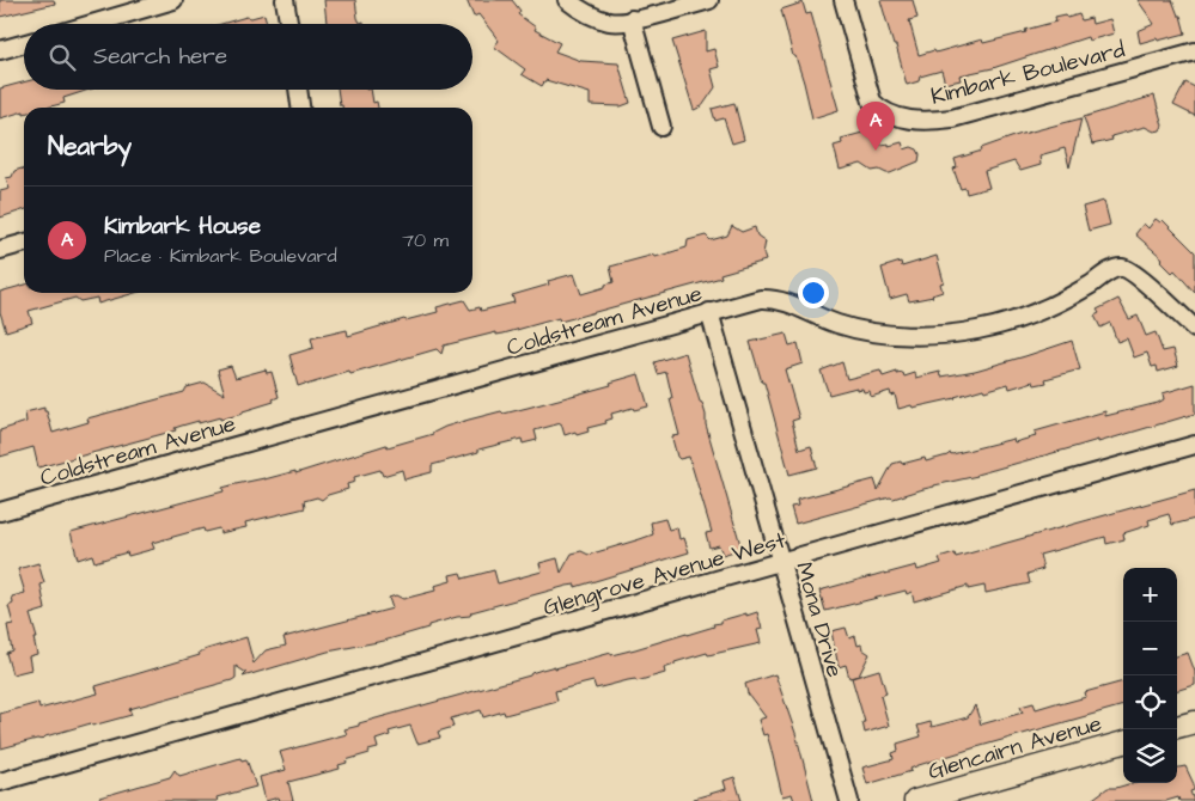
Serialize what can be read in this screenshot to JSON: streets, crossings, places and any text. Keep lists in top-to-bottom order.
{
  "streets": {
    "street": [
      "Kimbark Boulevard",
      "Coldstream Avenue",
      "Glengrove Avenue West",
      "Mona Drive",
      "Glencairn Avenue"
    ]
  },
  "crossings": [
    ["Coldstream Avenue", "Mona Drive"],
    ["Glengrove Avenue West", "Mona Drive"]
  ],
  "page": {
    "search": "Search here",
    "pins": "A",
    "heading": "Nearby",
    "list": [
      {
        "mark": "A",
        "name": "Kimbark House",
        "note": "Place · Kimbark Boulevard",
        "value": "70 m"
      }
    ],
    "map_buttons": ["+", "−"]
  }
}
